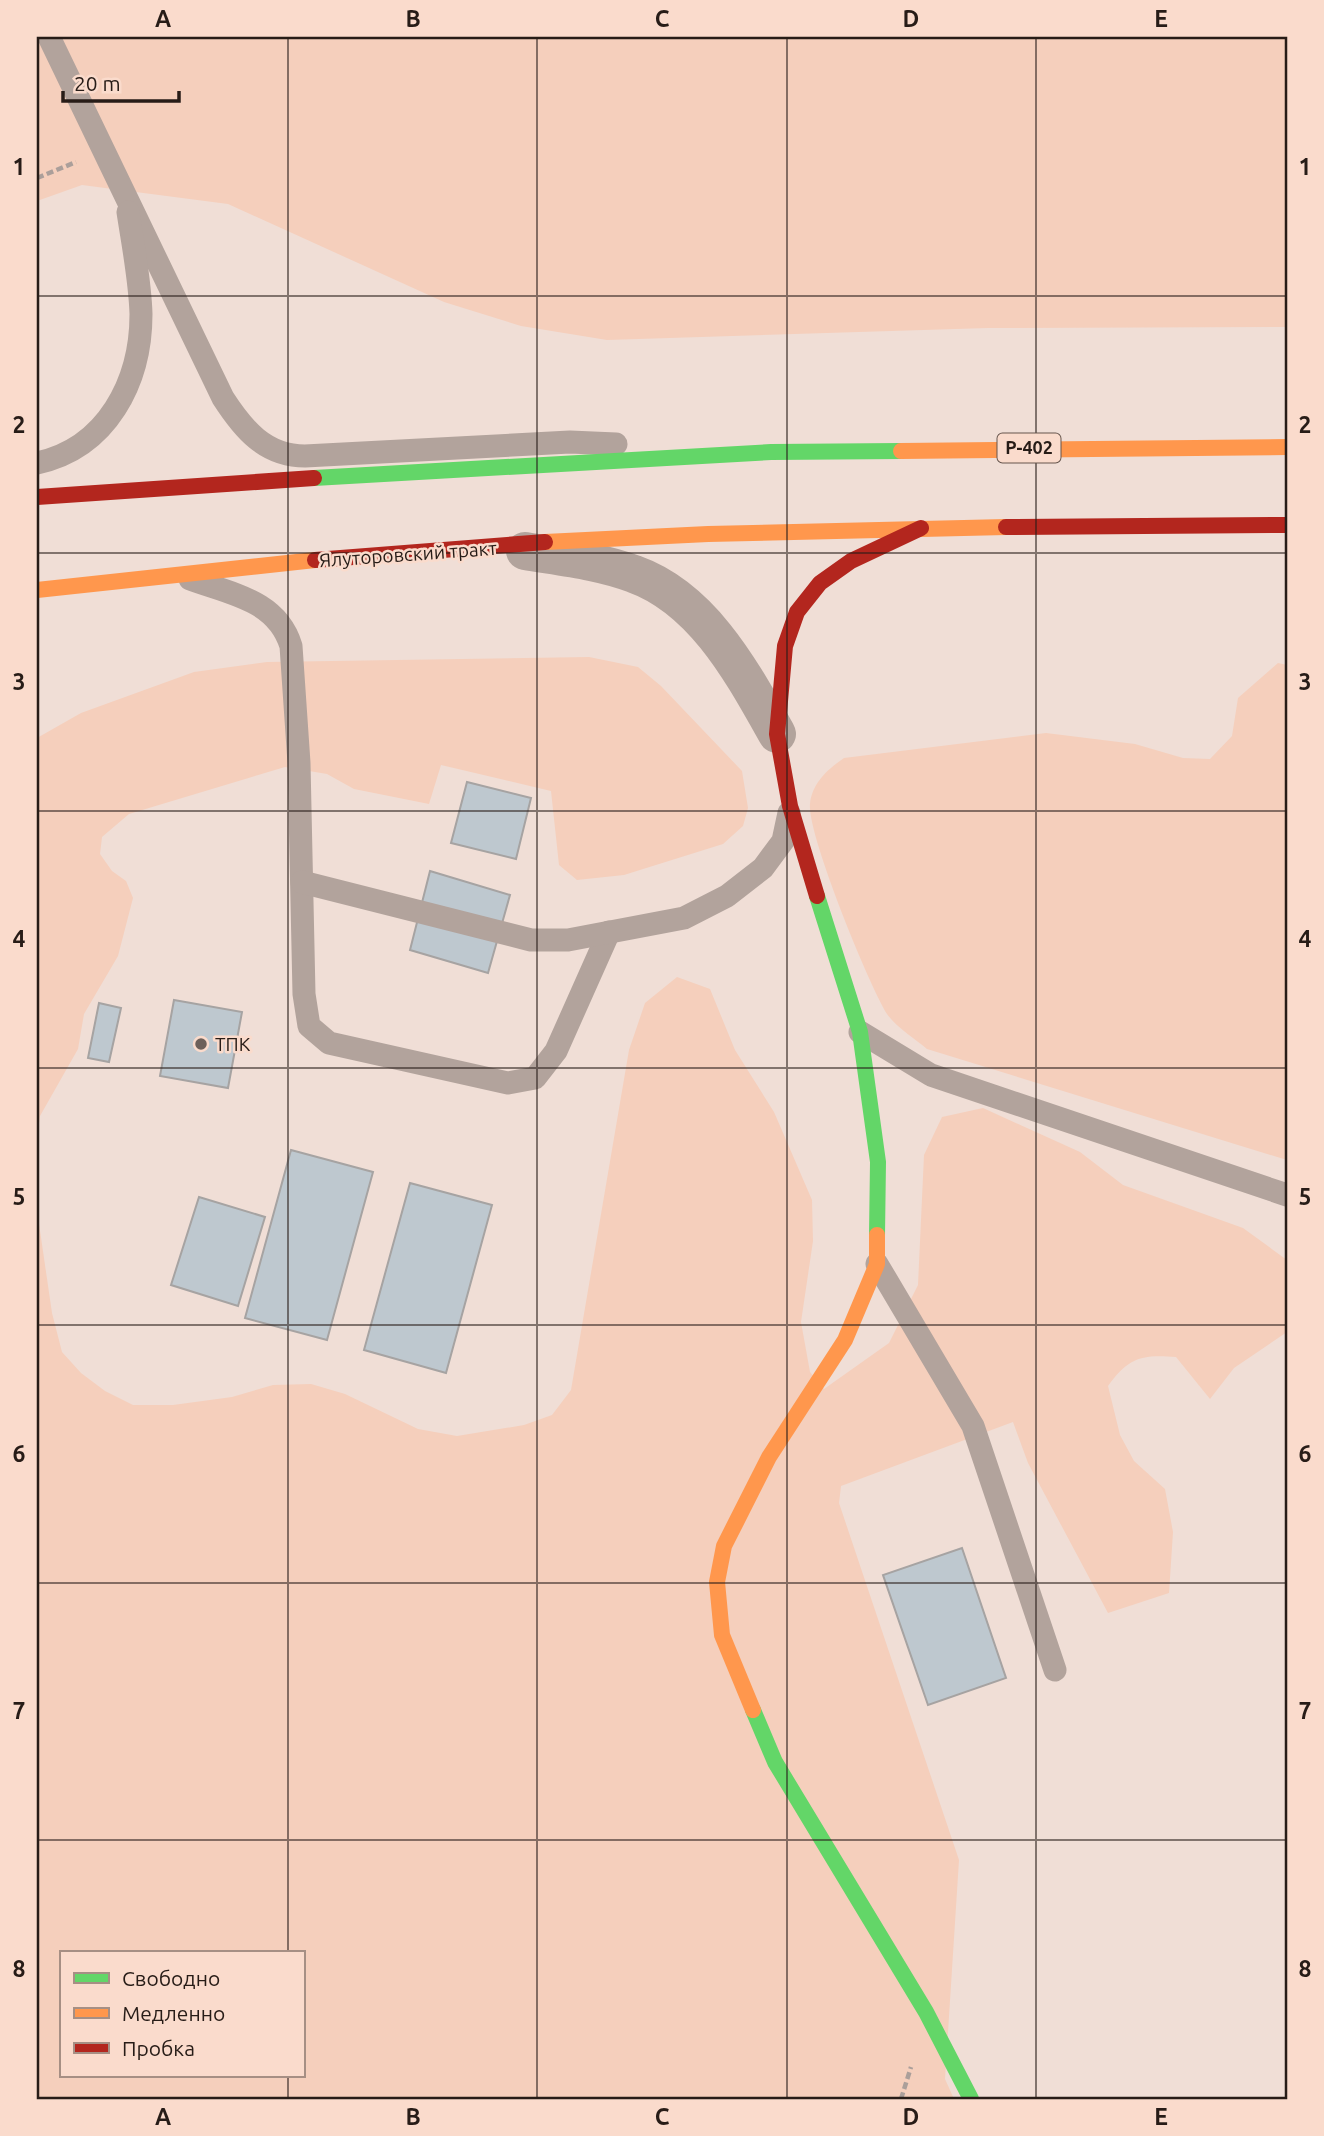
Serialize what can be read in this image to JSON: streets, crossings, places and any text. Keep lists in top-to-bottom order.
{
  "streets": {
    "main road": ["Р-402", "Ялуторовский тракт"]
  },
  "places": ["ТПК"],
  "legend": ["Свободно", "Медленно", "Пробка"],
  "scale_bar": "20 m",
  "grid": {
    "columns": [
      "A",
      "B",
      "C",
      "D",
      "E"
    ],
    "rows": [
      "1",
      "2",
      "3",
      "4",
      "5",
      "6",
      "7",
      "8"
    ]
  }
}
